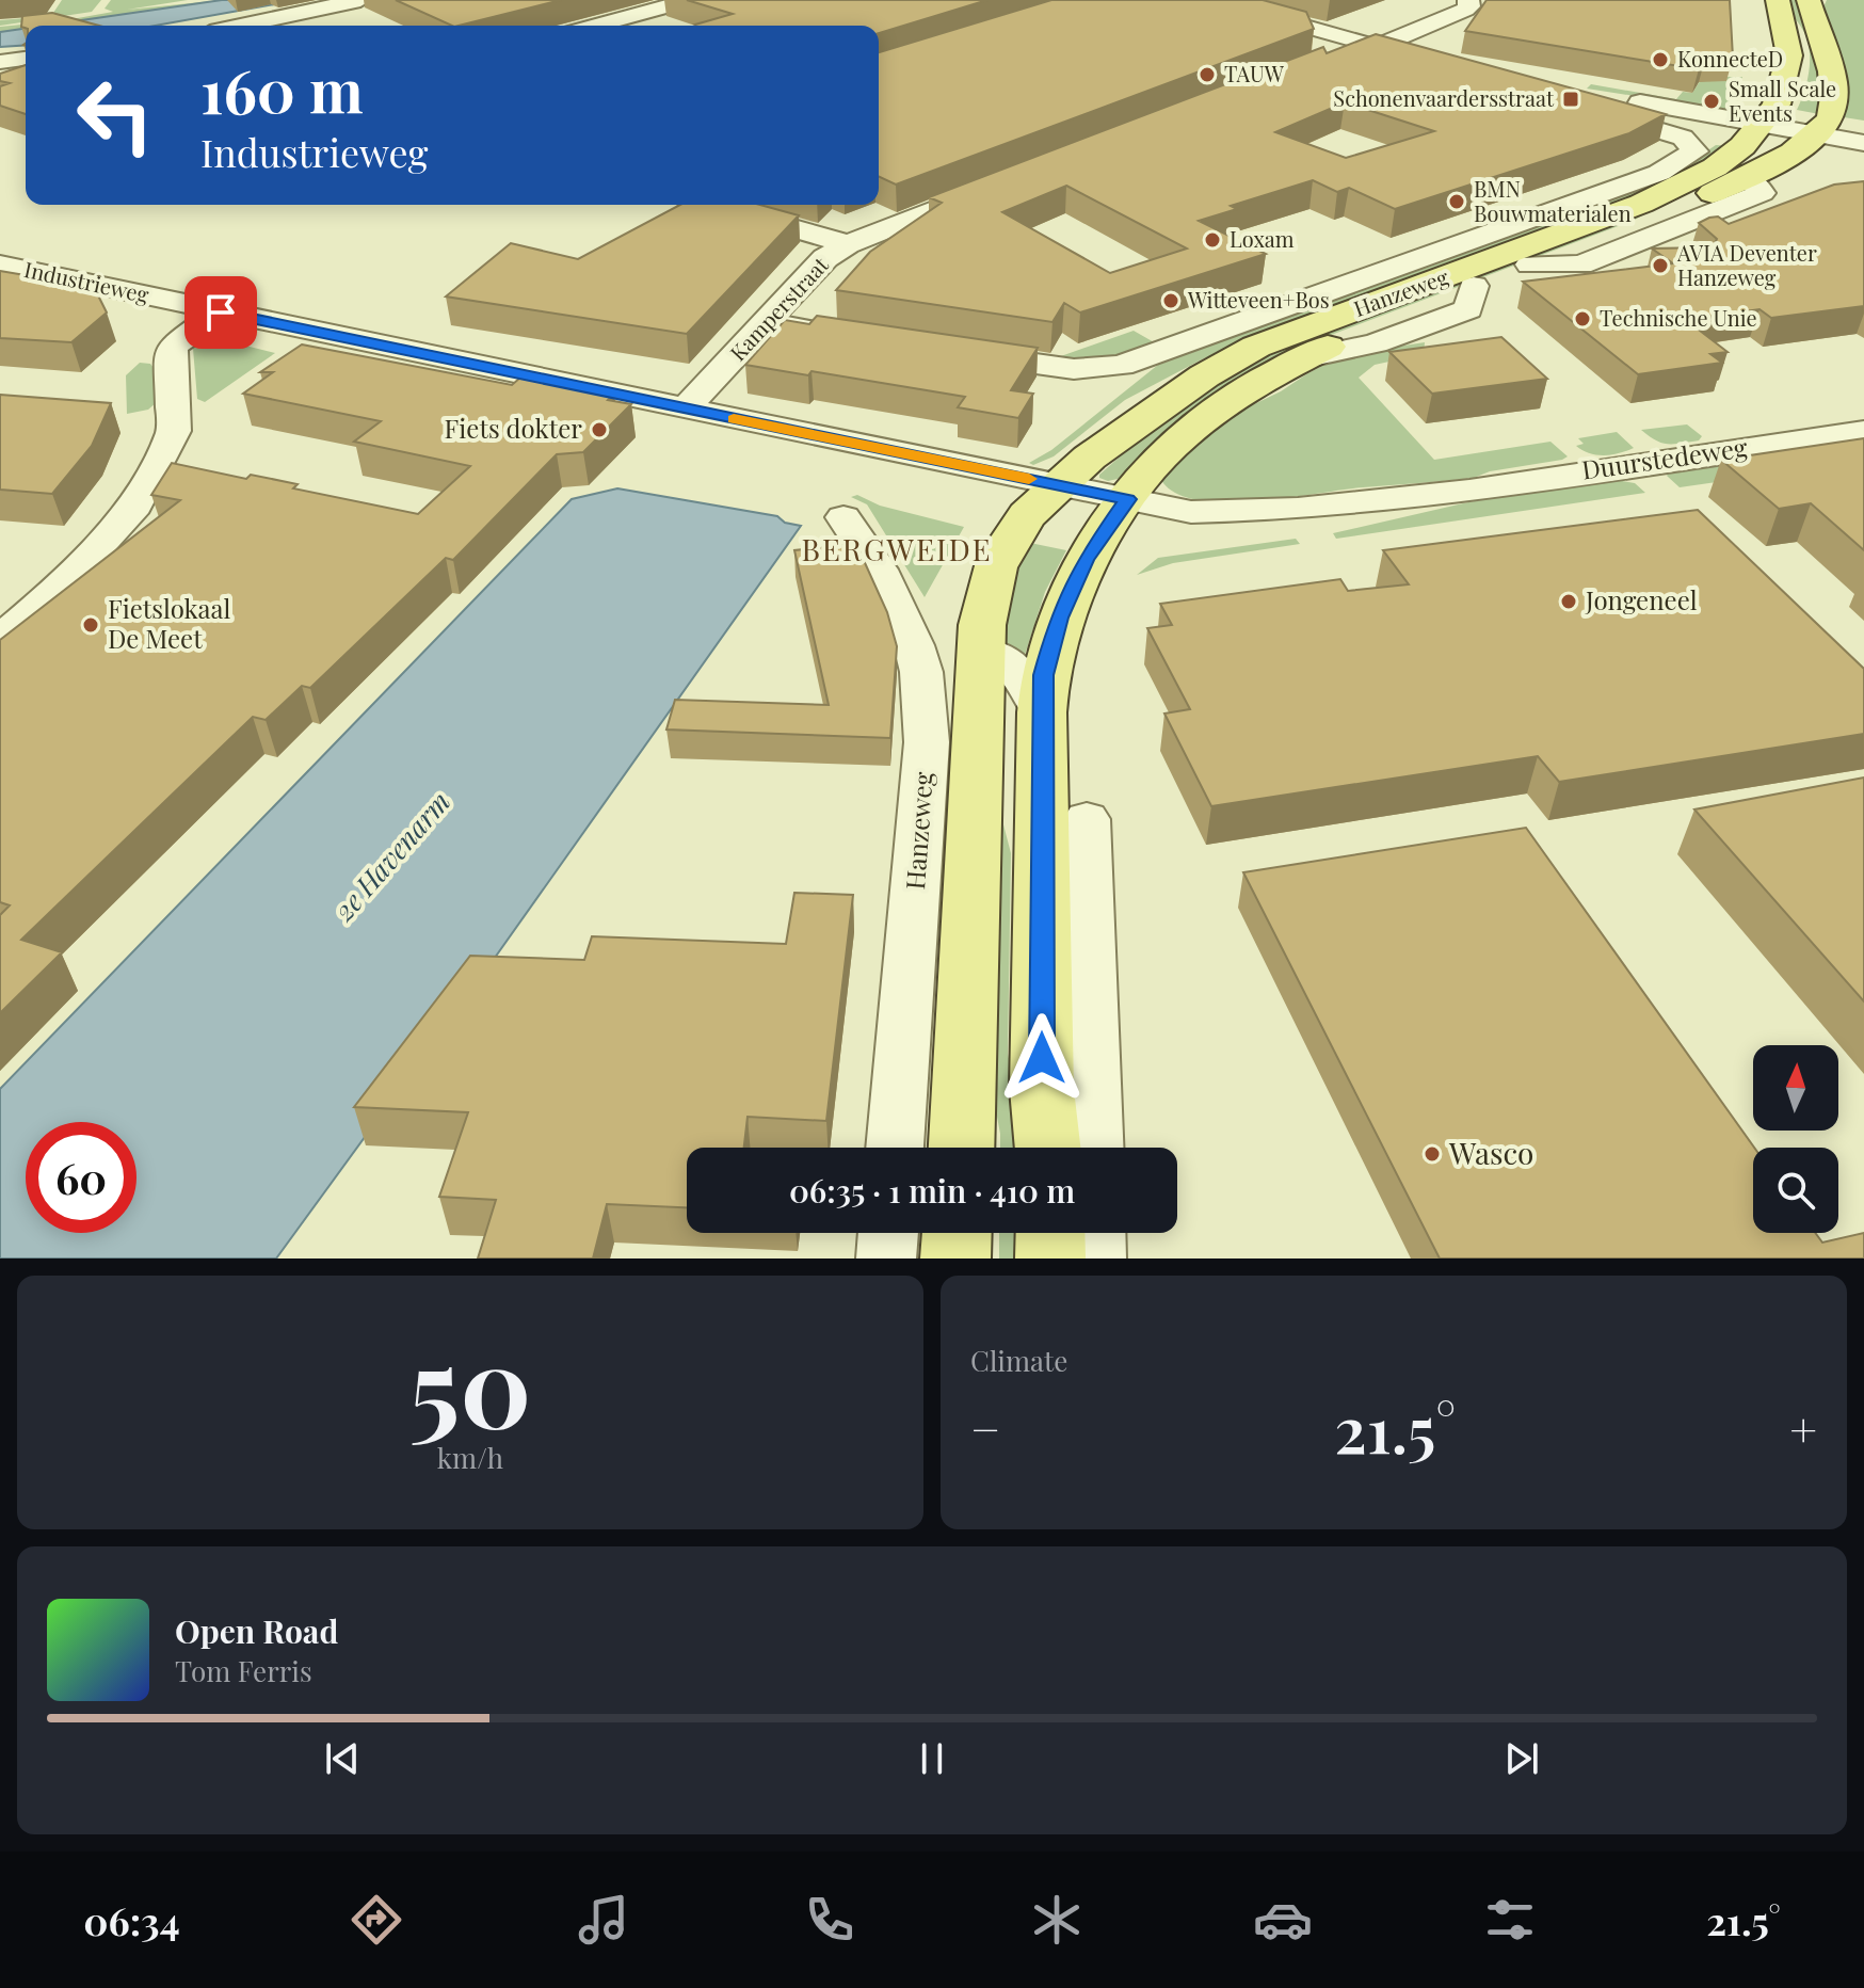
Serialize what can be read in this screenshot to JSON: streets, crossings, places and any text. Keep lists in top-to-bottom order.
{
  "streets": {
    "main road": ["Hanzeweg"],
    "street": ["Industrieweg", "Kamperstraat", "Duurstedeweg"]
  },
  "crossings": [
    ["Industrieweg", "Hanzeweg"],
    ["Industrieweg", "Kamperstraat"],
    ["Industrieweg", "Duurstedeweg"],
    ["Hanzeweg", "Duurstedeweg"]
  ],
  "districts": ["BERGWEIDE"],
  "water": ["2e Havenarm"],
  "places": {
    "other": [
      "KonnecteD",
      "TAUW",
      "Small Scale Events",
      "BMN Bouwmaterialen",
      "Loxam",
      "AVIA Deventer Hanzeweg",
      "Witteveen+Bos",
      "Technische Unie",
      "Fiets dokter",
      "Jongeneel",
      "Fietslokaal De Meet",
      "Wasco"
    ],
    "transit": ["Schonenvaardersstraat"]
  },
  "north": "top",
  "page": {
    "turn": ["160 m", "Industrieweg"],
    "limit": "60",
    "trip": "06:35 · 1 min · 410 m",
    "tile": [
      ["50", "km/h"],
      "Climate"
    ],
    "heat": ["−", "21.5°", "+"],
    "song": ["Open Road", "Tom Ferris"],
    "tabs": ["06:34", "21.5°"]
  }
}
